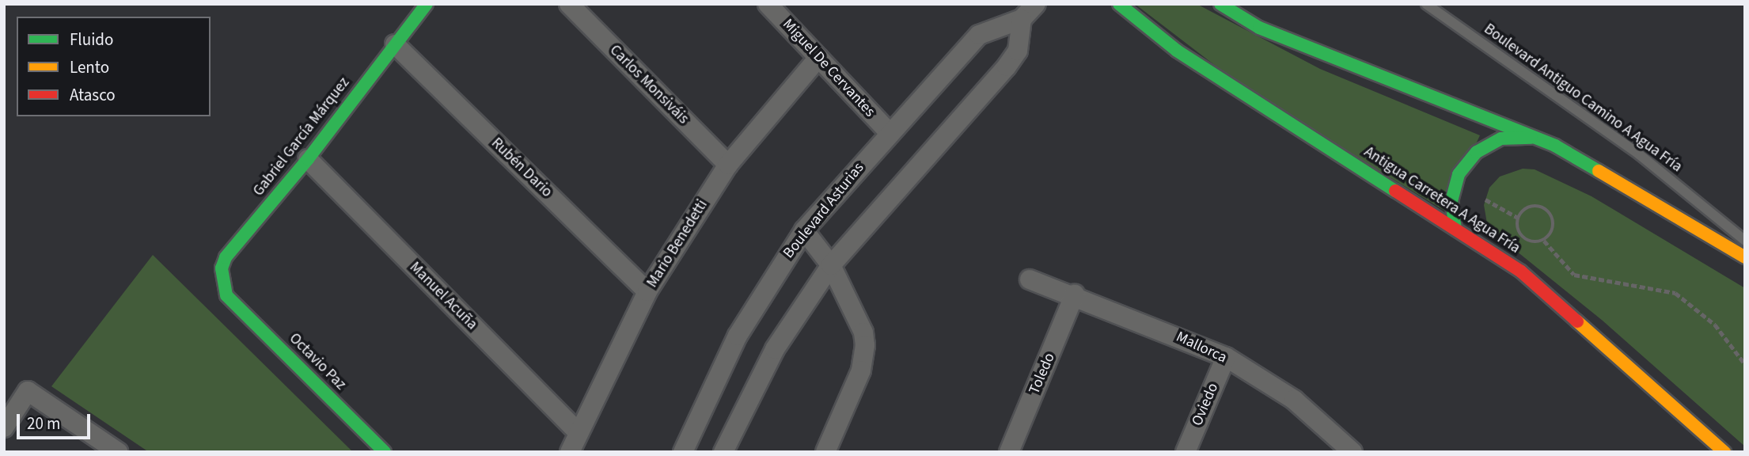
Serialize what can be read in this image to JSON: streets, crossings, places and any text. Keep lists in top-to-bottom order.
{
  "streets": {
    "street": [
      "Miguel De Cervantes",
      "Carlos Monsiváis",
      "Gabriel García Márquez",
      "Rubén Dario",
      "Antigua Carretera A Agua Fría",
      "Boulevard Asturias",
      "Mario Benedetti",
      "Manuel Acuña",
      "Mallorca",
      "Octavio Paz",
      "Toledo",
      "Oviedo"
    ],
    "lane": ["Boulevard Antiguo Camino A Agua Fría"]
  },
  "crossings": [
    ["Miguel De Cervantes", "Boulevard Asturias"],
    ["Miguel De Cervantes", "Mario Benedetti"],
    ["Carlos Monsiváis", "Mario Benedetti"],
    ["Gabriel García Márquez", "Rubén Dario"],
    ["Gabriel García Márquez", "Manuel Acuña"],
    ["Gabriel García Márquez", "Octavio Paz"],
    ["Rubén Dario", "Mario Benedetti"],
    ["Mario Benedetti", "Manuel Acuña"],
    ["Mallorca", "Toledo"],
    ["Mallorca", "Oviedo"]
  ],
  "legend": ["Fluido", "Lento", "Atasco"],
  "scale_bar": "20 m"
}
